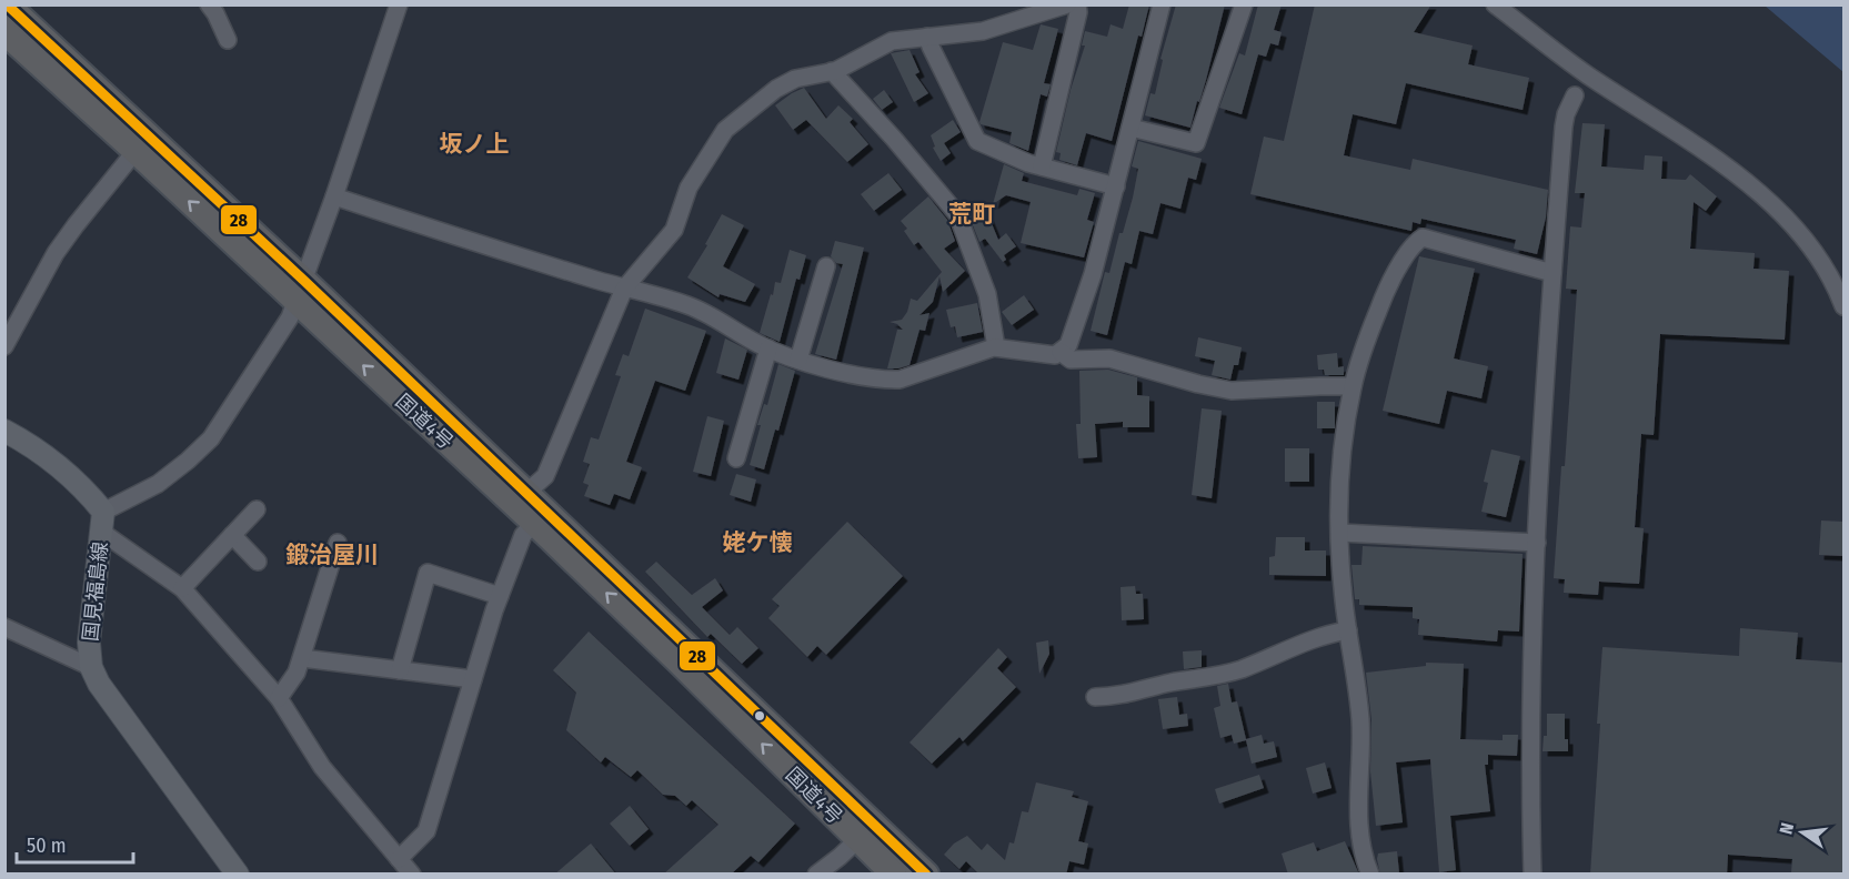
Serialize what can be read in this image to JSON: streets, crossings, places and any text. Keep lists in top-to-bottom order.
{
  "streets": {
    "highway": ["国道4号"],
    "main road": ["国見福島線"]
  },
  "districts": [
    "坂ノ上",
    "荒町",
    "姥ケ懐",
    "鍛治屋川"
  ],
  "lines": ["transit line 28"],
  "scale_bar": "50 m",
  "north": "left"
}
